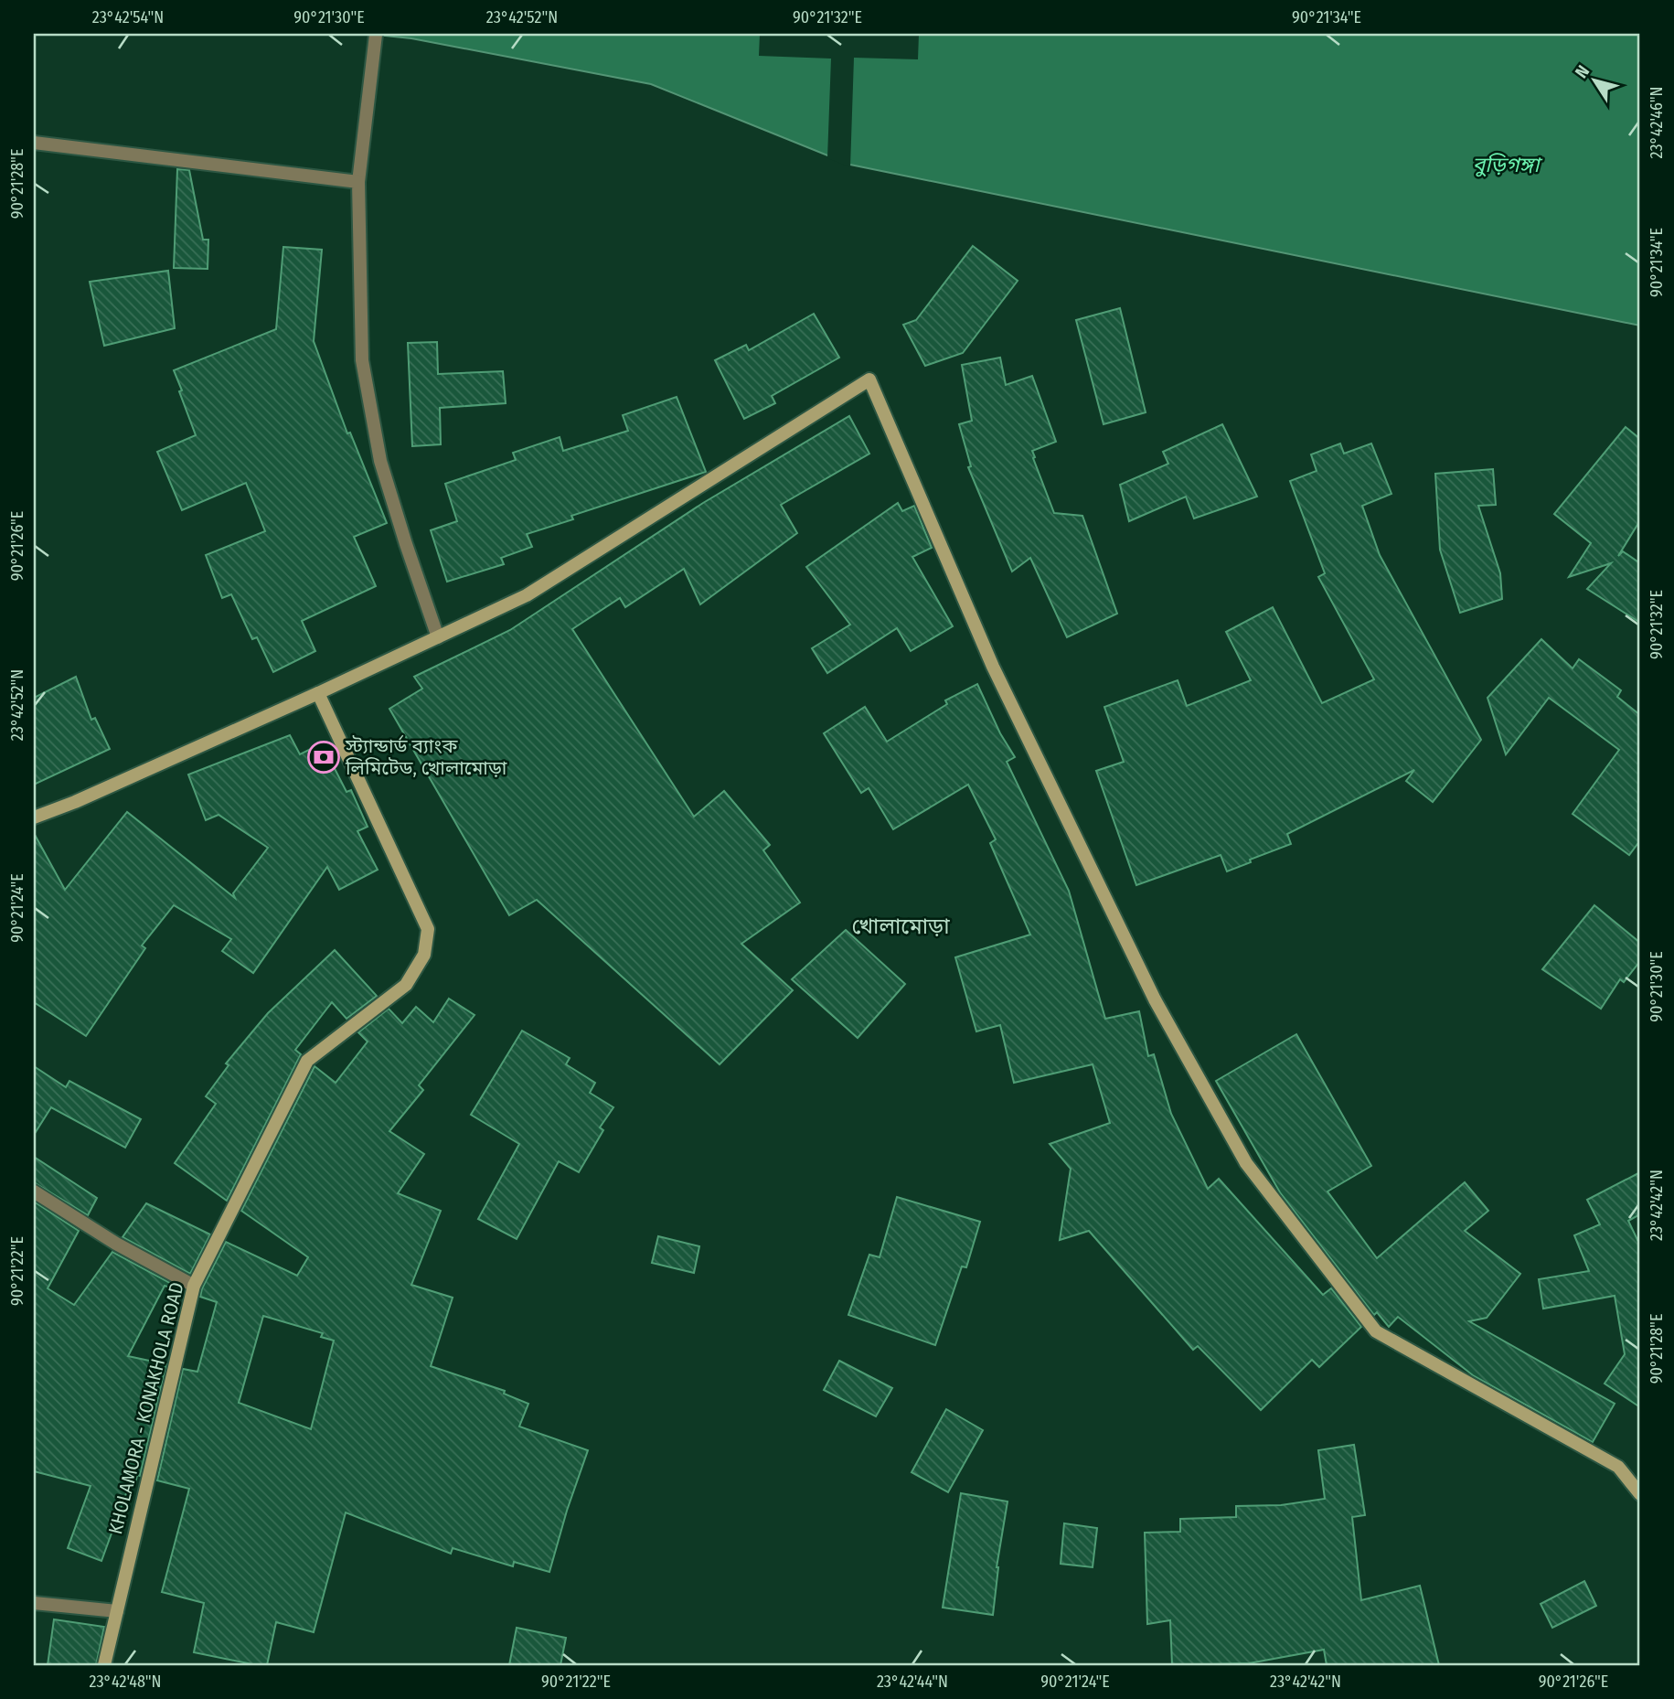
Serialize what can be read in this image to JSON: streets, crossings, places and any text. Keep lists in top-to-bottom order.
{
  "streets": {
    "street": ["KHOLAMORA - KONAKHOLA ROAD"]
  },
  "districts": ["খোলামোড়া"],
  "water": ["বুড়িগঙ্গা"],
  "places": {
    "bank": ["স্ট্যান্ডার্ড ব্যাংক লিমিটেড, খোলামোড়া"]
  },
  "north": "top left",
  "coordinates": [
    "23°42'54\"N",
    "90°21'30\"E",
    "23°42'52\"N",
    "90°21'32\"E",
    "90°21'34\"E",
    "23°42'46\"N",
    "90°21'28\"E",
    "90°21'26\"E",
    "90°21'24\"E",
    "23°42'42\"N",
    "90°21'22\"E",
    "23°42'48\"N",
    "23°42'44\"N"
  ]
}
